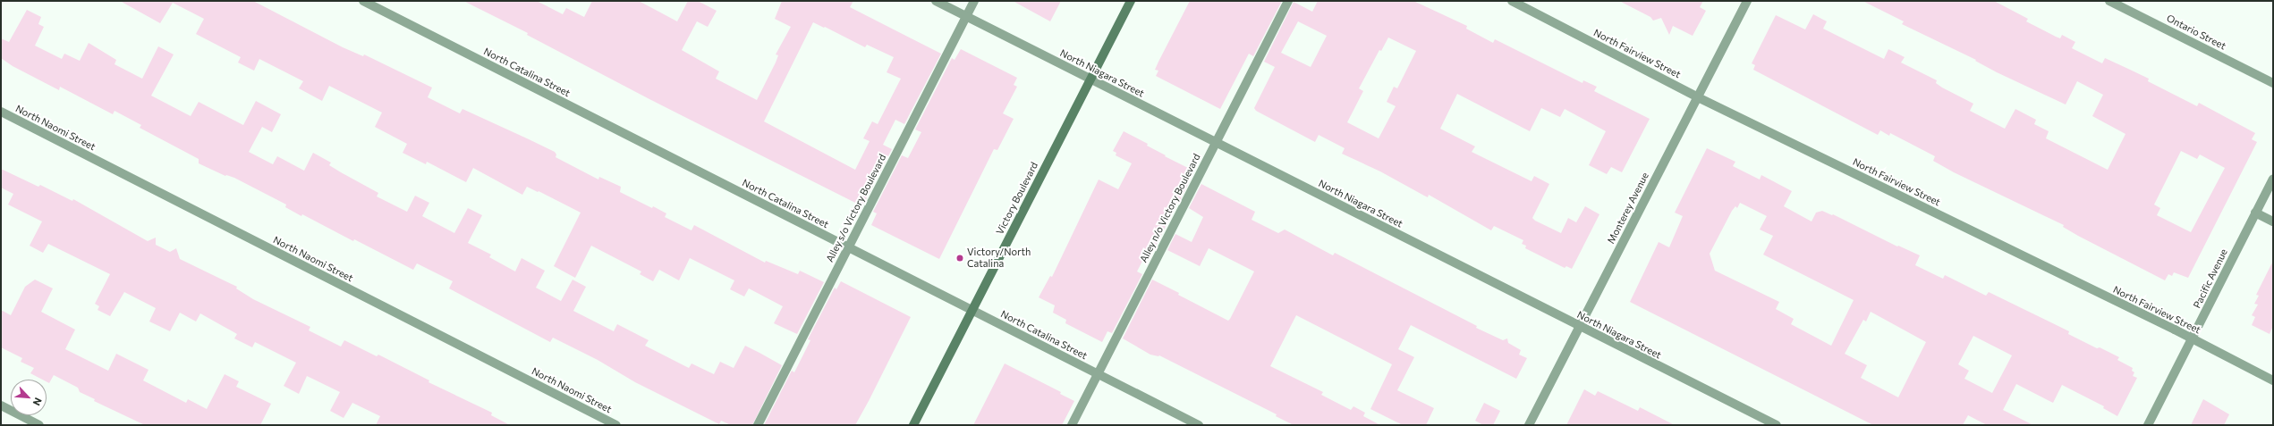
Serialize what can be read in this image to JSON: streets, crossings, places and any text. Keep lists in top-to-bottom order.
{
  "streets": {
    "main road": ["Victory Boulevard"],
    "street": [
      "Ontario Street",
      "North Fairview Street",
      "North Catalina Street",
      "North Niagara Street",
      "North Naomi Street",
      "Alley s/o Victory Boulevard",
      "Alley n/o Victory Boulevard",
      "Monterey Avenue",
      "Pacific Avenue"
    ]
  },
  "crossings": [
    ["North Fairview Street", "Monterey Avenue"],
    ["North Fairview Street", "Pacific Avenue"],
    ["North Catalina Street", "Victory Boulevard"],
    ["North Catalina Street", "Alley s/o Victory Boulevard"],
    ["North Catalina Street", "Alley n/o Victory Boulevard"],
    ["North Niagara Street", "Victory Boulevard"],
    ["North Niagara Street", "Alley s/o Victory Boulevard"],
    ["North Niagara Street", "Alley n/o Victory Boulevard"],
    ["North Niagara Street", "Monterey Avenue"]
  ],
  "places": ["Victory/North Catalina"],
  "north": "bottom right"
}
